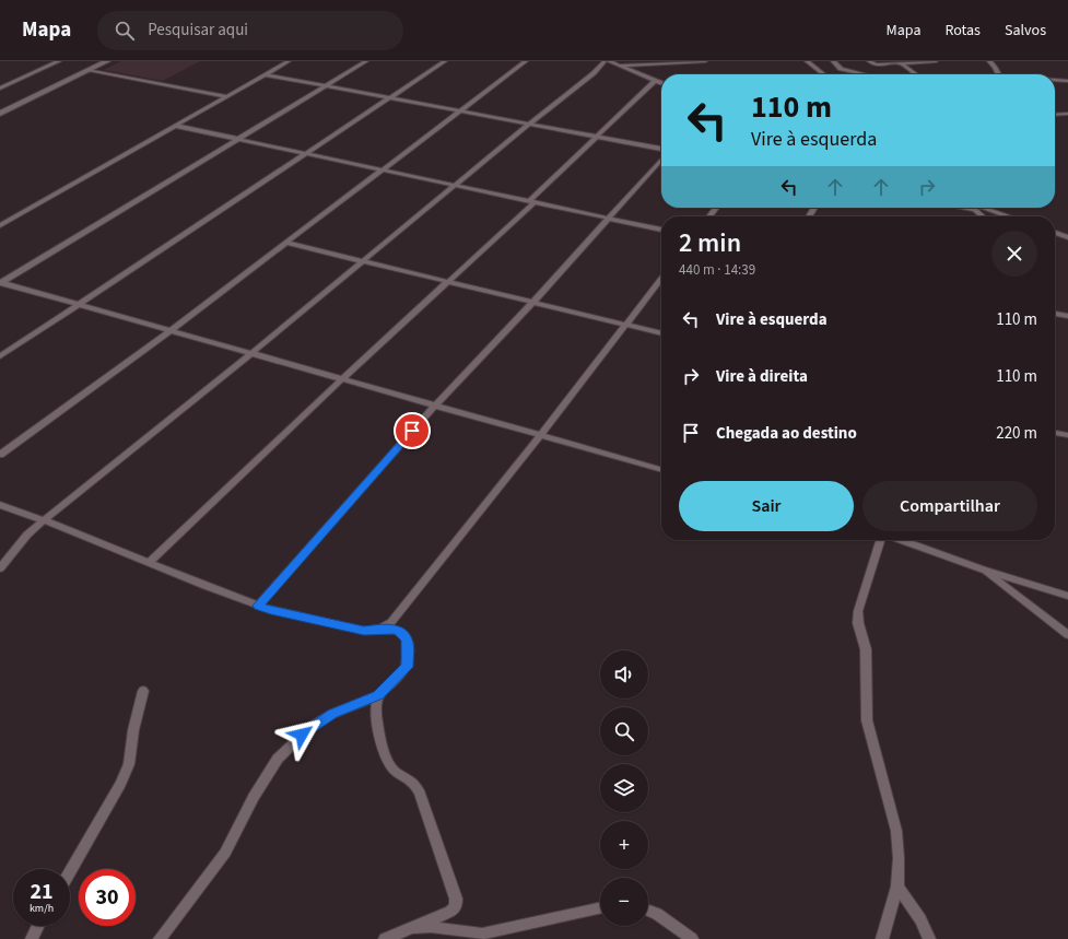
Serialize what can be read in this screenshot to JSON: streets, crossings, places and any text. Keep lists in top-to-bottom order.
{
  "page": {
    "header": "Mapa",
    "search": "Pesquisar aqui",
    "nav": ["Mapa", "Rotas", "Salvos"],
    "turn": ["110 m", "Vire à esquerda"],
    "heading": ["2 min", "440 m · 14:39"],
    "list": [
      {
        "name": "Vire à esquerda",
        "value": "110 m"
      },
      {
        "name": "Vire à direita",
        "value": "110 m"
      },
      {
        "name": "Chegada ao destino",
        "value": "220 m"
      }
    ],
    "buttons": ["Sair", "Compartilhar"],
    "map_buttons": ["+", "−"],
    "speed": "21 km/h",
    "limit": "30"
  }
}
